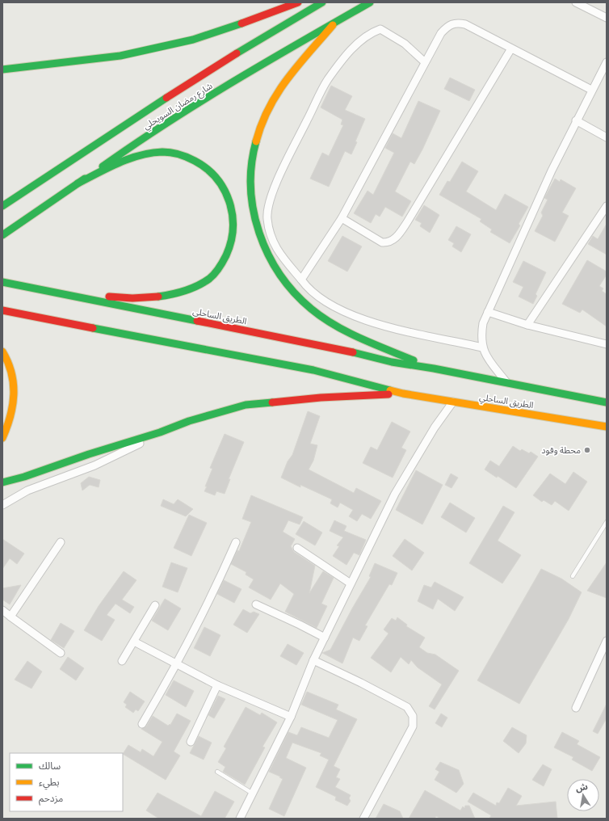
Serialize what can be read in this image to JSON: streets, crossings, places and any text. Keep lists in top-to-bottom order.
{
  "streets": {
    "main road": ["شارع رمضان السويحلي", "الطريق الساحلى", "الطريق الساحلي"]
  },
  "crossings": [
    ["الطريق الساحلى", "الطريق الساحلي"]
  ],
  "places": ["محطة وقود"],
  "legend": ["سالك", "بطيء", "مزدحم"],
  "north": "top"
}
